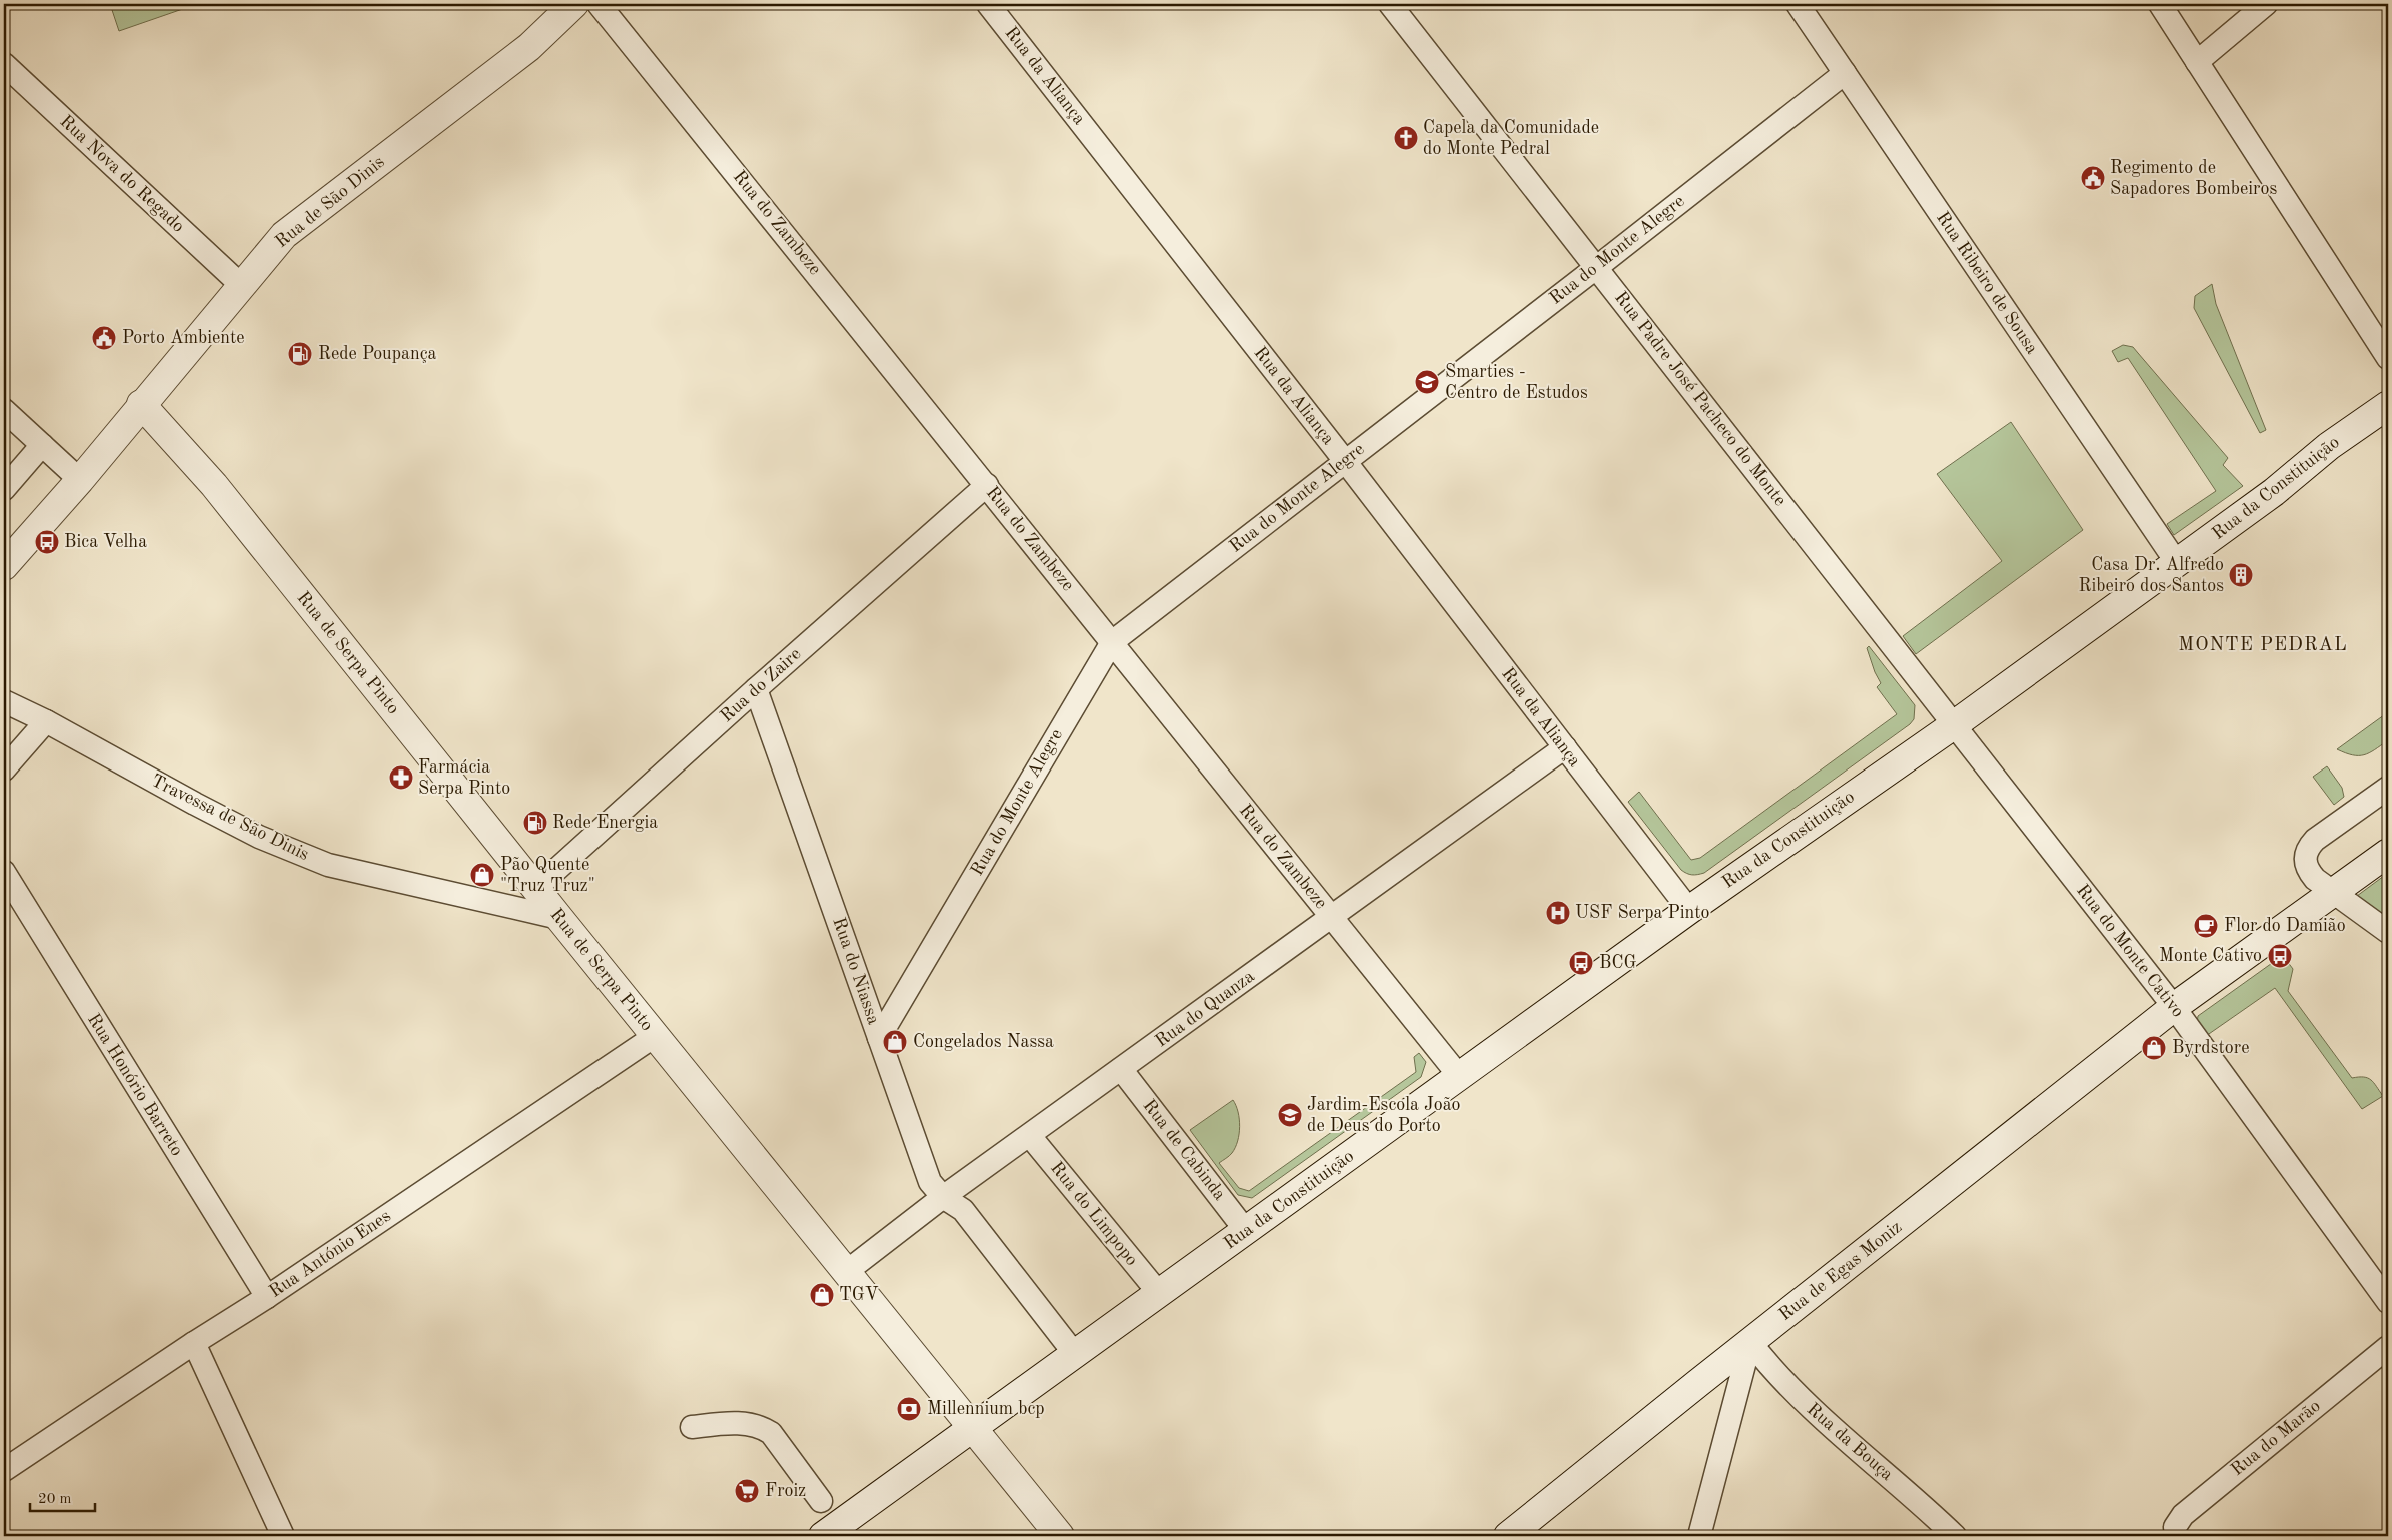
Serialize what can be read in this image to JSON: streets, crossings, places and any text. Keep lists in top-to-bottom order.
{
  "streets": {
    "main road": [
      "Rua de São Dinis",
      "Rua da Constituição",
      "Rua de Serpa Pinto",
      "Rua de Egas Moniz"
    ],
    "street": [
      "Rua da Aliança",
      "Rua Nova do Regado",
      "Rua do Zambeze",
      "Rua do Monte Alegre",
      "Rua Ribeiro de Sousa",
      "Rua Padre José Pacheco do Monte",
      "Rua do Zaire",
      "Travessa de São Dinis",
      "Rua do Monte Cativo",
      "Rua do Niassa",
      "Rua do Quanza",
      "Rua Honório Barreto",
      "Rua de Cabinda",
      "Rua do Limpopo",
      "Rua António Enes",
      "Rua do Marão",
      "Rua da Bouça"
    ]
  },
  "crossings": [
    ["Rua da Aliança", "Rua do Monte Alegre"],
    ["Rua da Aliança", "Rua da Constituição"],
    ["Rua da Aliança", "Rua do Quanza"],
    ["Rua Nova do Regado", "Rua de São Dinis"],
    ["Rua de São Dinis", "Rua de Serpa Pinto"],
    ["Rua do Zambeze", "Rua do Monte Alegre"],
    ["Rua do Zambeze", "Rua da Constituição"],
    ["Rua do Zambeze", "Rua do Zaire"],
    ["Rua do Zambeze", "Rua do Quanza"],
    ["Rua do Monte Alegre", "Rua Ribeiro de Sousa"],
    ["Rua do Monte Alegre", "Rua Padre José Pacheco do Monte"],
    ["Rua do Monte Alegre", "Rua do Niassa"],
    ["Rua Ribeiro de Sousa", "Rua da Constituição"],
    ["Rua Padre José Pacheco do Monte", "Rua da Constituição"],
    ["Rua Padre José Pacheco do Monte", "Rua do Monte Cativo"],
    ["Rua da Constituição", "Rua de Serpa Pinto"],
    ["Rua da Constituição", "Rua do Monte Cativo"],
    ["Rua da Constituição", "Rua do Niassa"],
    ["Rua da Constituição", "Rua de Cabinda"],
    ["Rua da Constituição", "Rua do Limpopo"],
    ["Rua de Serpa Pinto", "Rua do Zaire"],
    ["Rua de Serpa Pinto", "Travessa de São Dinis"],
    ["Rua de Serpa Pinto", "Rua do Quanza"],
    ["Rua de Serpa Pinto", "Rua António Enes"],
    ["Rua do Zaire", "Rua do Niassa"],
    ["Rua do Monte Cativo", "Rua de Egas Moniz"],
    ["Rua do Niassa", "Rua do Quanza"],
    ["Rua do Quanza", "Rua de Cabinda"],
    ["Rua do Quanza", "Rua do Limpopo"],
    ["Rua Honório Barreto", "Rua António Enes"],
    ["Rua de Egas Moniz", "Rua da Bouça"]
  ],
  "districts": ["MONTE PEDRAL"],
  "places": {
    "church": ["Capela da Comunidade do Monte Pedral"],
    "public building": ["Regimento de Sapadores Bombeiros", "Porto Ambiente"],
    "fuel station": ["Rede Poupança", "Rede Energia"],
    "school or university": ["Smarties - Centro de Estudos", "Jardim-Escola João de Deus do Porto"],
    "bus stop": ["Bica Velha", "Monte Cativo", "BCG"],
    "building": ["Casa Dr. Alfredo Ribeiro dos Santos"],
    "pharmacy": ["Farmácia Serpa Pinto"],
    "shop": [
      "Pão Quente \"Truz Truz\"",
      "Congelados Nassa",
      "Byrdstore",
      "TGV"
    ],
    "hospital": ["USF Serpa Pinto"],
    "cafe": ["Flor do Damião"],
    "bank": ["Millennium bcp"],
    "supermarket": ["Froiz"]
  },
  "scale_bar": "20 m"
}
